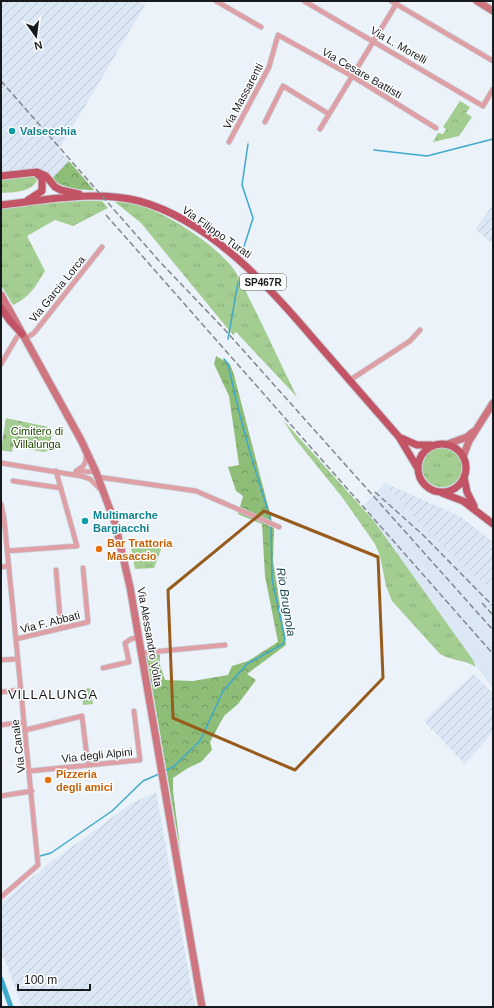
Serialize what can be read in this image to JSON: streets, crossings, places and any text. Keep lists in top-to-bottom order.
{
  "streets": {
    "main road": ["Via Filippo Turati", "SP467R", "Via Alessandro Volta"],
    "street": [
      "Via L. Morelli",
      "Via Cesare Battisti",
      "Via Massarenti",
      "Via Garcia Lorca",
      "Via F. Abbati",
      "Via Canale",
      "Via degli Alpini"
    ]
  },
  "crossings": [
    ["Via Cesare Battisti", "Via Massarenti"],
    ["Via Filippo Turati", "SP467R"],
    ["Via Garcia Lorca", "Via Alessandro Volta"],
    ["Via F. Abbati", "Via Canale"],
    ["Via Canale", "Via degli Alpini"]
  ],
  "districts": ["VILLALUNGA"],
  "water": ["Rio Brugnola"],
  "parks": ["Cimitero di Villalunga"],
  "places": [
    "Valsecchia",
    "Multimarche Bargiacchi",
    "Bar Trattoria Masaccio",
    "Pizzeria degli amici"
  ],
  "scale_bar": "100 m",
  "north": "bottom"
}
